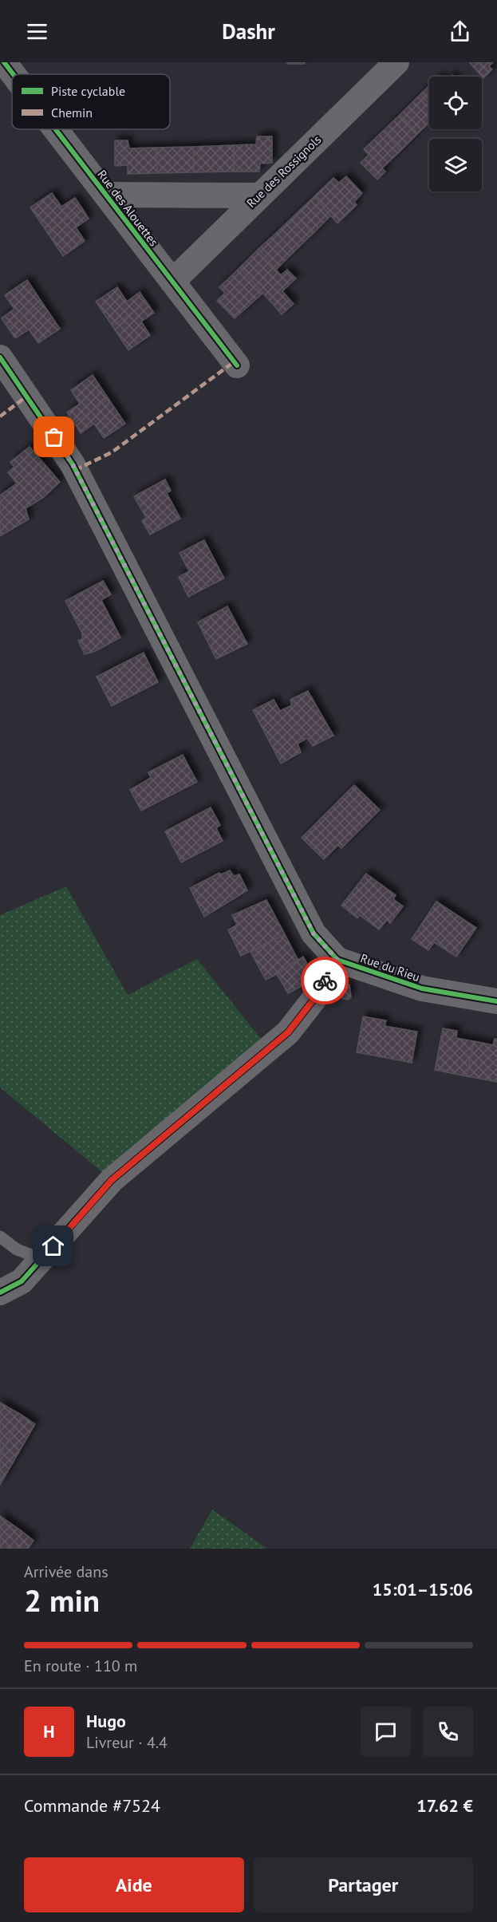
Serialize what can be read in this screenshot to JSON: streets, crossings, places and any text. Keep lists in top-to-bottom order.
{
  "streets": {
    "street": ["Rue des Rossignols", "Rue des Alouettes", "Rue du Rieu"]
  },
  "crossings": [
    ["Rue des Rossignols", "Rue des Alouettes"]
  ],
  "legend": ["Piste cyclable", "Chemin"],
  "page": {
    "header": "Dashr",
    "heading": ["2 min", "Arrivée dans", "15:01–15:06"],
    "panel": [
      "Hugo",
      "Livreur · 4.4",
      "Commande #7524",
      "17.62 €"
    ],
    "bar": "En route · 110 m",
    "round": "H",
    "buttons": ["Aide", "Partager"]
  }
}
